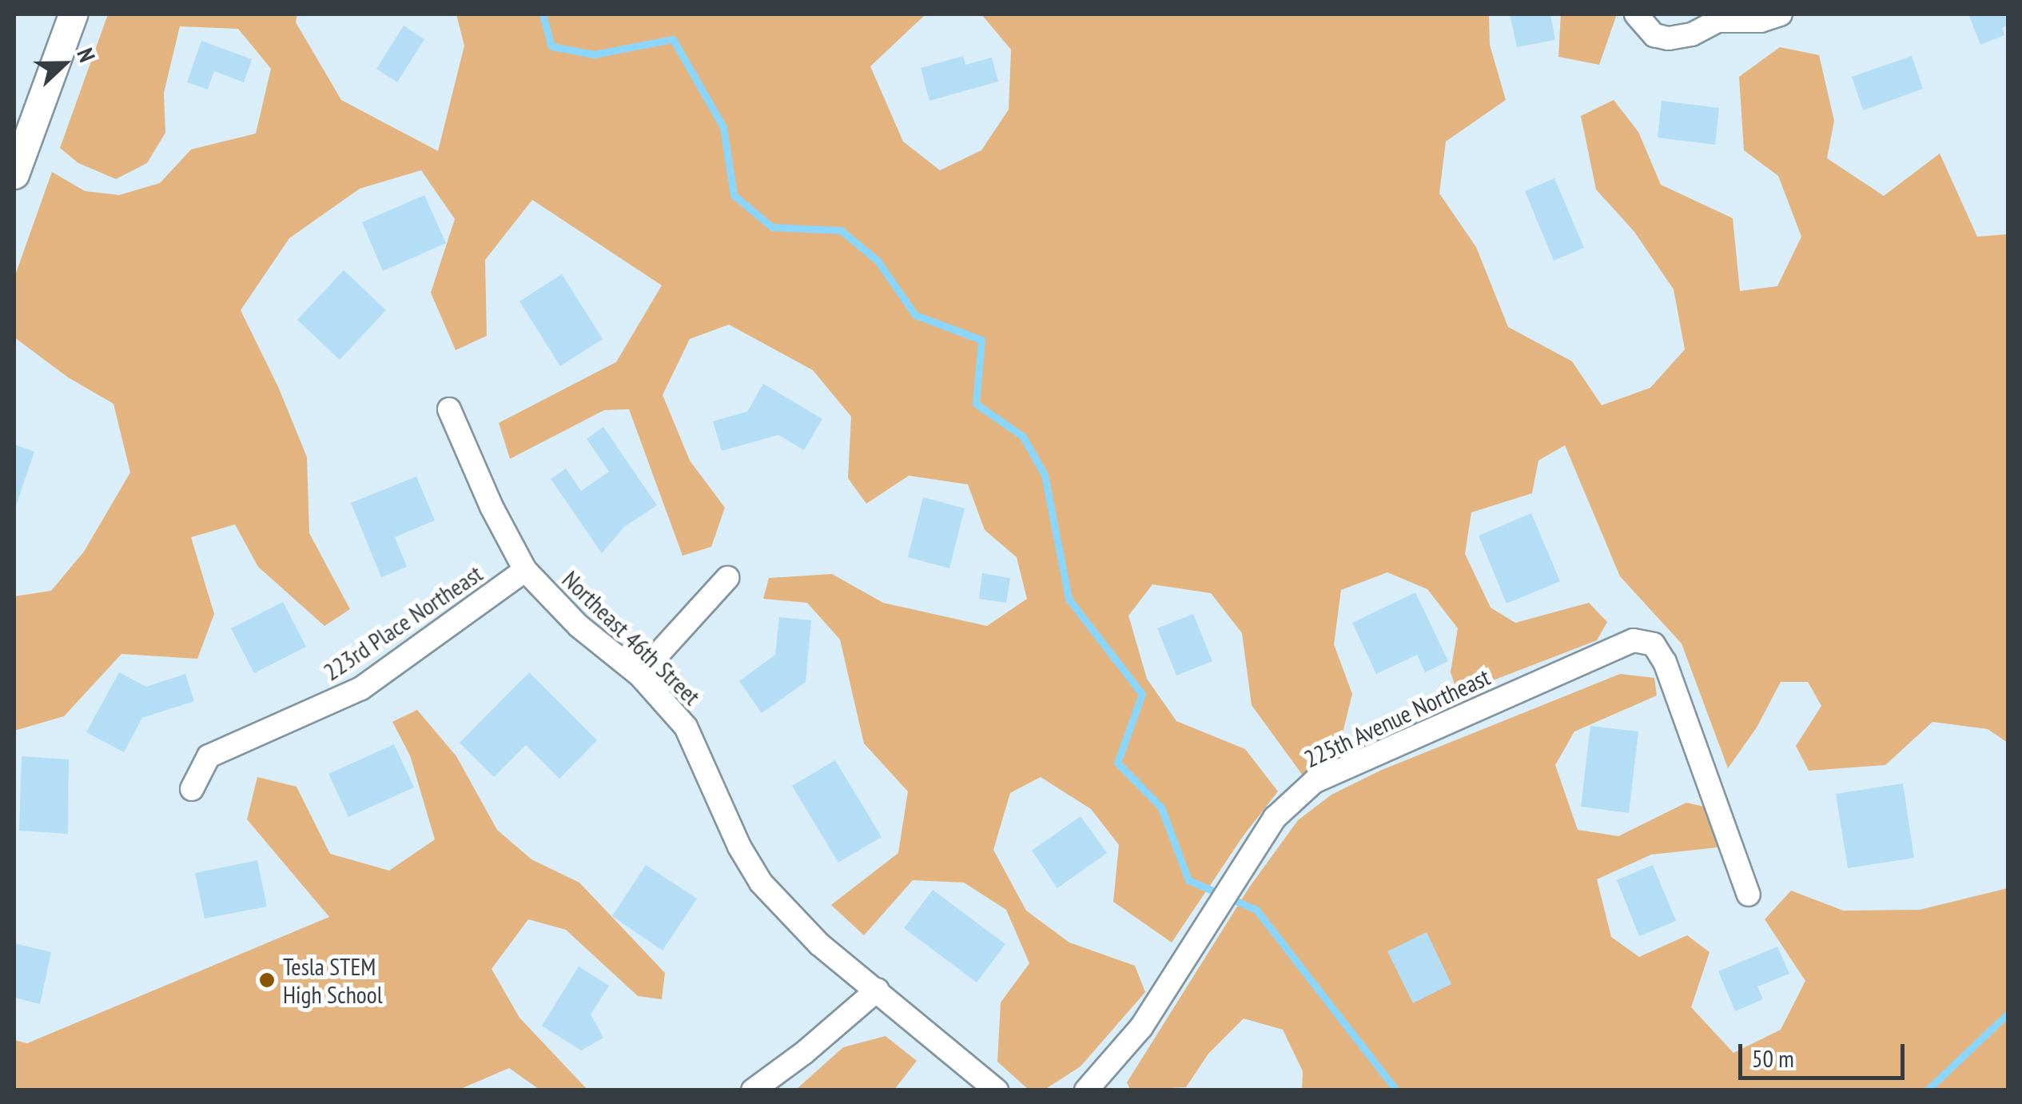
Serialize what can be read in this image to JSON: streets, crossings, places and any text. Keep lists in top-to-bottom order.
{
  "streets": {
    "street": ["223rd Place Northeast", "Northeast 46th Street", "225th Avenue Northeast"]
  },
  "crossings": [
    ["223rd Place Northeast", "Northeast 46th Street"]
  ],
  "places": ["Tesla STEM High School"],
  "scale_bar": "50 m",
  "north": "right"
}
